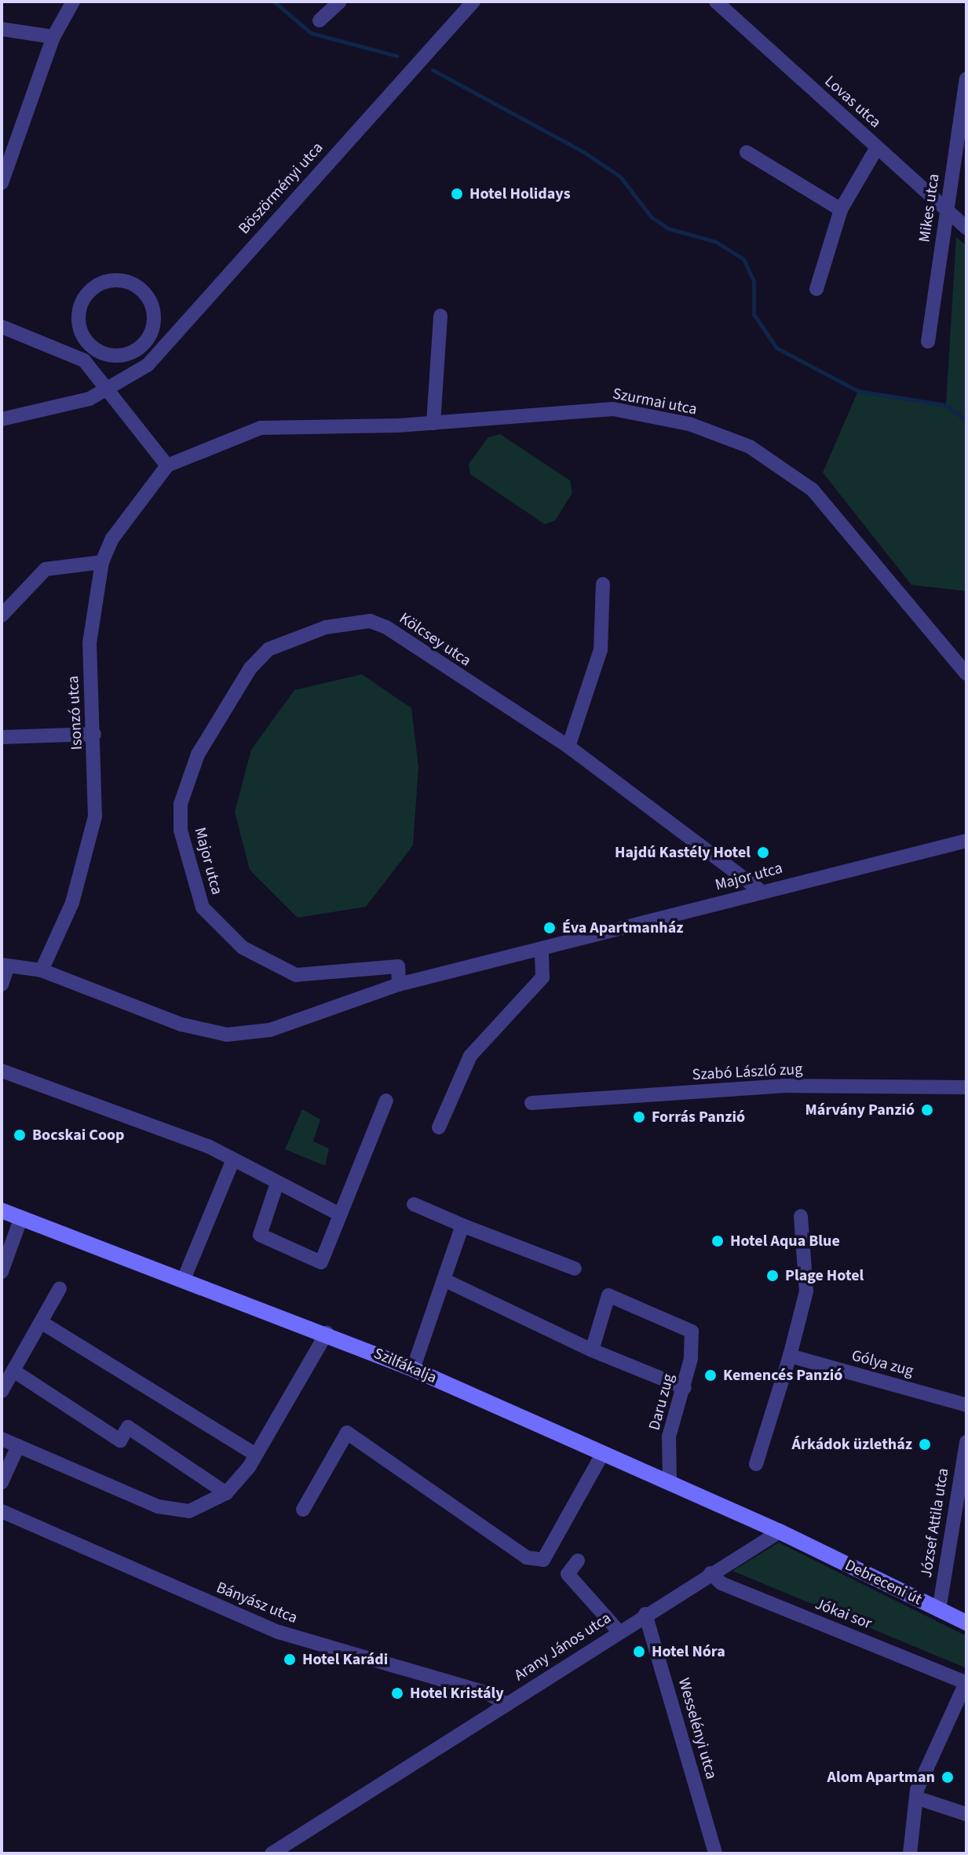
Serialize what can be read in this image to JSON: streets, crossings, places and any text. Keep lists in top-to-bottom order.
{
  "streets": {
    "street": [
      "Lovas utca",
      "Böszörményi utca",
      "Mikes utca",
      "Szurmai utca",
      "Kölcsey utca",
      "Isonzó utca",
      "Major utca",
      "Szabó László zug",
      "Gólya zug",
      "Szilfákalja",
      "Daru zug",
      "József Attila utca",
      "Debreceni út",
      "Bányász utca",
      "Jókai sor",
      "Arany János utca",
      "Wesselényi utca"
    ]
  },
  "crossings": [
    ["Lovas utca", "Mikes utca"],
    ["Szurmai utca", "Isonzó utca"],
    ["Kölcsey utca", "Major utca"],
    ["Isonzó utca", "Major utca"],
    ["Szilfákalja", "Daru zug"],
    ["Szilfákalja", "Debreceni út"],
    ["Szilfákalja", "Arany János utca"],
    ["József Attila utca", "Debreceni út"],
    ["Bányász utca", "Arany János utca"],
    ["Jókai sor", "Arany János utca"],
    ["Arany János utca", "Wesselényi utca"]
  ],
  "places": [
    "Hotel Holidays",
    "Hajdú Kastély Hotel",
    "Éva Apartmanház",
    "Márvány Panzió",
    "Forrás Panzió",
    "Bocskai Coop",
    "Hotel Aqua Blue",
    "Plage Hotel",
    "Kemencés Panzió",
    "Árkádok üzletház",
    "Hotel Nóra",
    "Hotel Karádi",
    "Hotel Kristály",
    "Alom Apartman"
  ]
}
